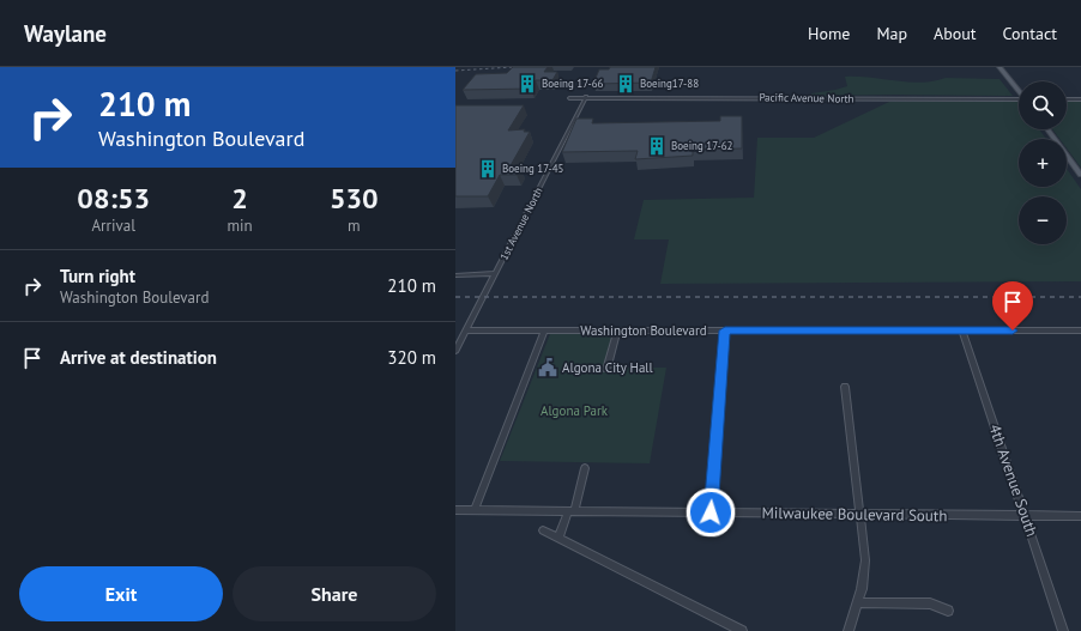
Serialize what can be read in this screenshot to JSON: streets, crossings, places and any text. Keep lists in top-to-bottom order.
{
  "streets": {
    "street": [
      "Pacific Avenue North",
      "1st Avenue North",
      "Washington Boulevard",
      "4th Avenue South",
      "Milwaukee Boulevard South"
    ]
  },
  "crossings": [
    ["Pacific Avenue North", "1st Avenue North"],
    ["1st Avenue North", "Washington Boulevard"],
    ["Washington Boulevard", "4th Avenue South"],
    ["4th Avenue South", "Milwaukee Boulevard South"]
  ],
  "parks": ["Algona Park"],
  "places": {
    "building": [
      "Boeing 17-66",
      "Boeing17-88",
      "Boeing 17-62",
      "Boeing 17-45"
    ],
    "public building": ["Algona City Hall"]
  },
  "page": {
    "header": "Waylane",
    "nav": [
      "Home",
      "Map",
      "About",
      "Contact"
    ],
    "turn": ["210 m", "Washington Boulevard"],
    "map_buttons": ["+", "−"],
    "eta": [
      "08:53",
      "Arrival",
      "2",
      "min",
      "530",
      "m"
    ],
    "list": [
      {
        "name": "Turn right",
        "note": "Washington Boulevard",
        "value": "210 m"
      },
      {
        "name": "Arrive at destination",
        "value": "320 m"
      }
    ],
    "buttons": ["Exit", "Share"]
  }
}
